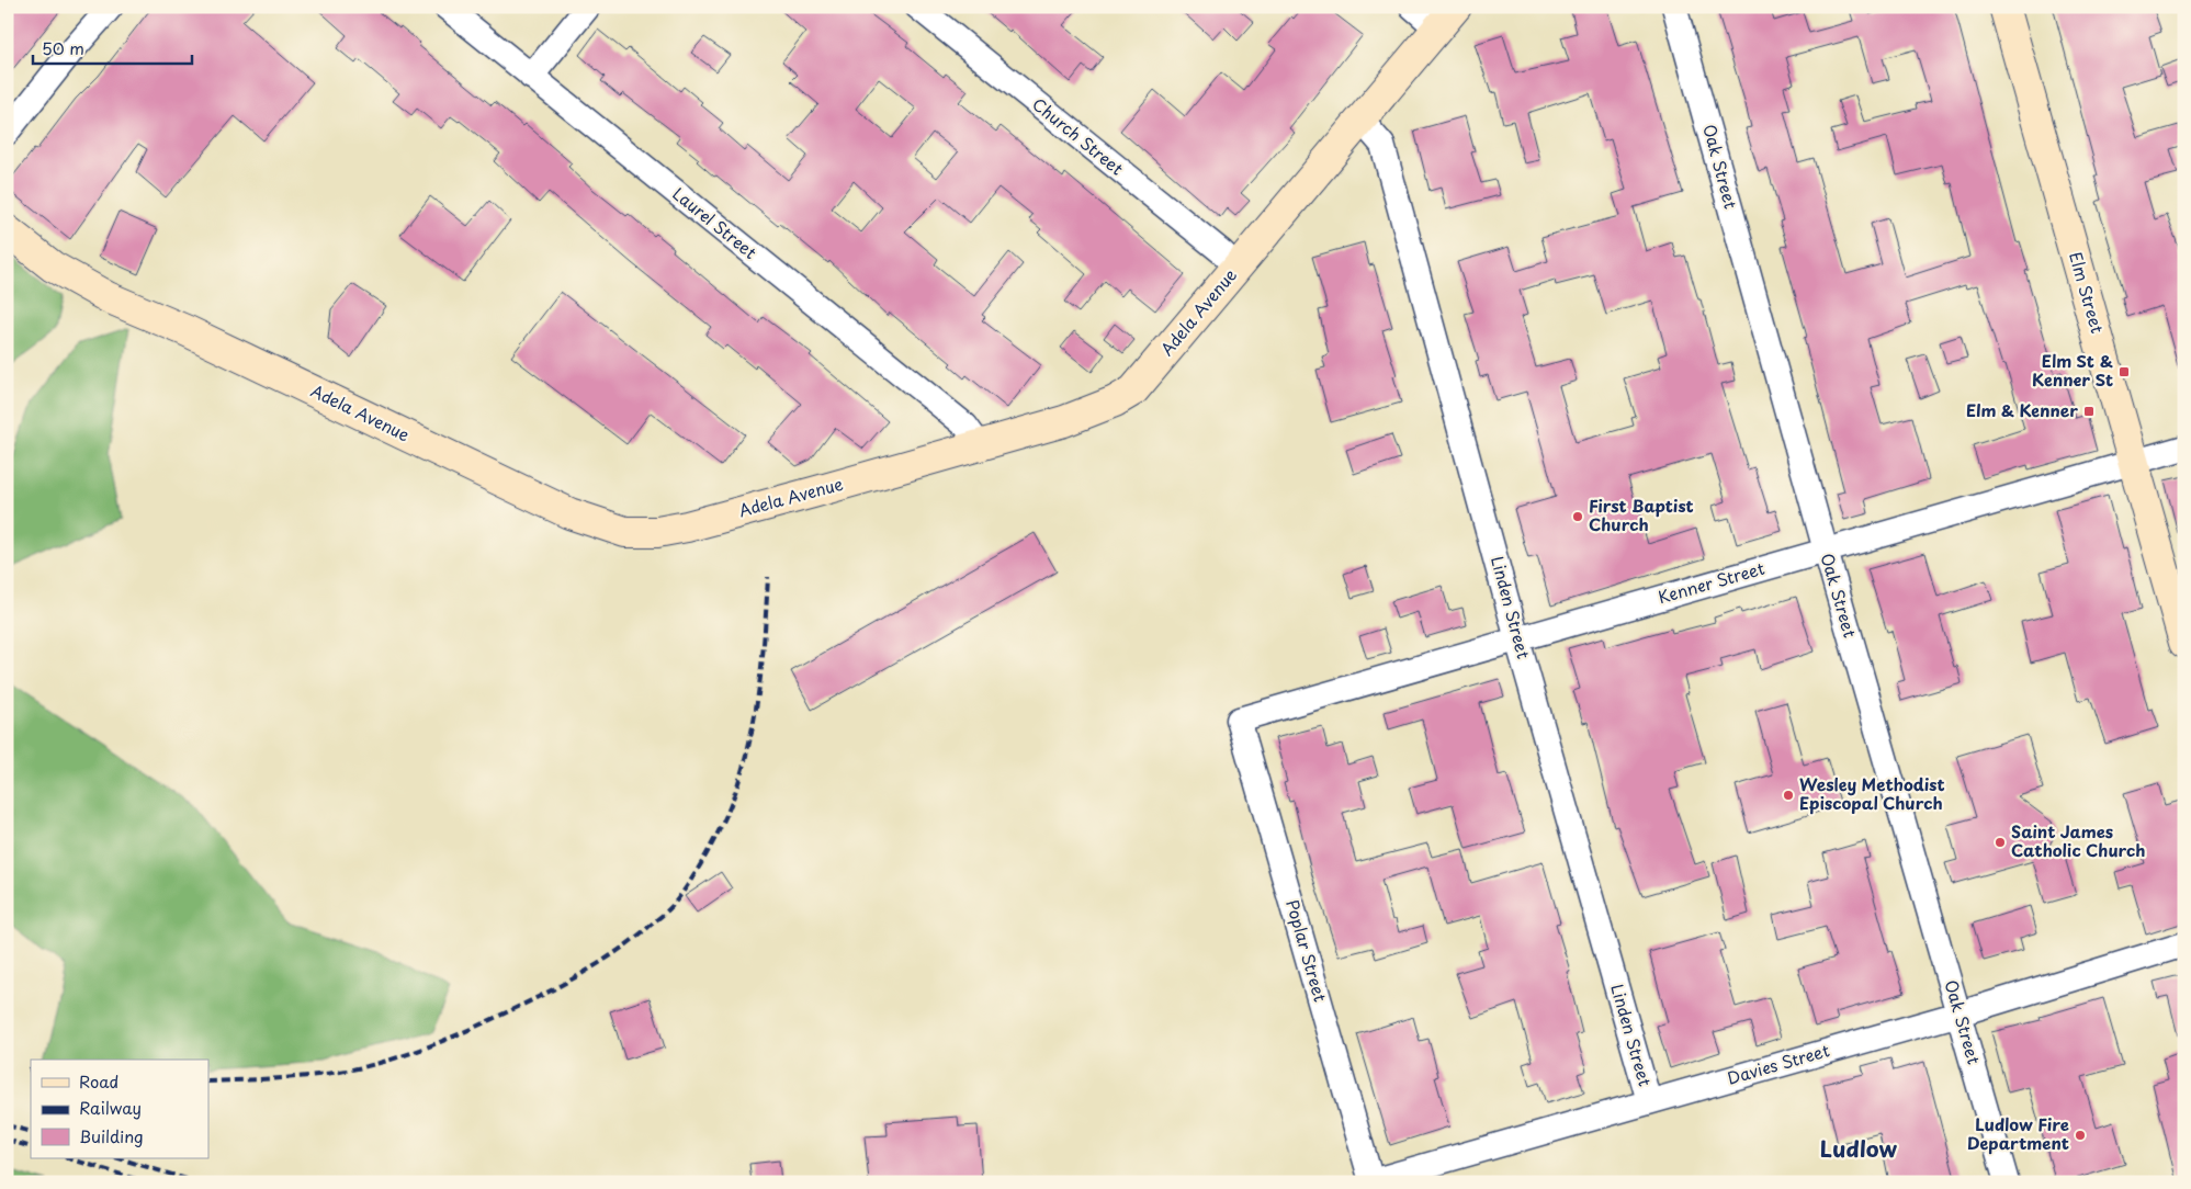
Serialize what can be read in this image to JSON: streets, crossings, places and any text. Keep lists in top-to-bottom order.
{
  "streets": {
    "street": [
      "Church Street",
      "Oak Street",
      "Laurel Street",
      "Elm Street",
      "Adela Avenue",
      "Kenner Street",
      "Linden Street",
      "Poplar Street",
      "Davies Street"
    ]
  },
  "crossings": [
    ["Church Street", "Adela Avenue"],
    ["Oak Street", "Kenner Street"],
    ["Oak Street", "Davies Street"],
    ["Laurel Street", "Adela Avenue"],
    ["Elm Street", "Kenner Street"],
    ["Adela Avenue", "Linden Street"],
    ["Kenner Street", "Linden Street"],
    ["Kenner Street", "Poplar Street"],
    ["Linden Street", "Davies Street"],
    ["Poplar Street", "Davies Street"]
  ],
  "districts": ["Ludlow"],
  "places": {
    "transit": ["Elm St & Kenner St", "Elm & Kenner"],
    "other": [
      "First Baptist Church",
      "Wesley Methodist Episcopal Church",
      "Saint James Catholic Church",
      "Ludlow Fire Department"
    ]
  },
  "legend": ["Road", "Railway", "Building"],
  "scale_bar": "50 m"
}
